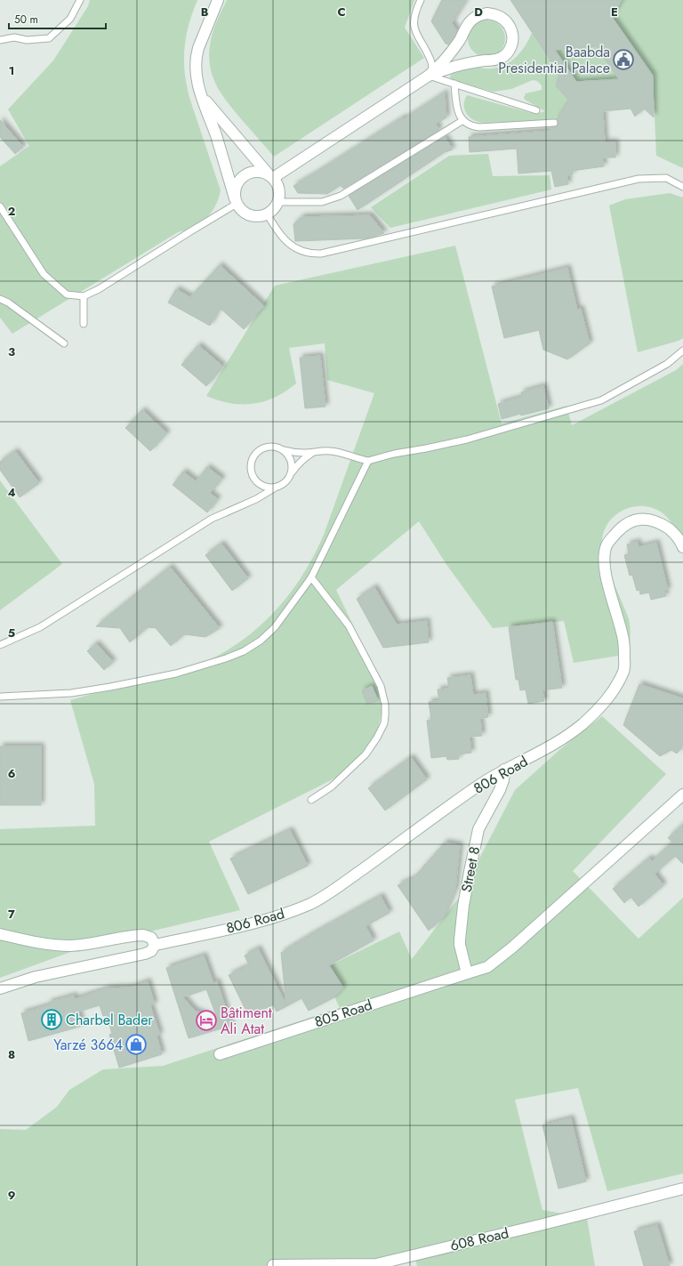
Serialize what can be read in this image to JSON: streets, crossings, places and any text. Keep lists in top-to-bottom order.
{
  "streets": {
    "street": [
      "806 Road",
      "Street 8",
      "805 Road",
      "608 Road"
    ]
  },
  "crossings": [
    ["806 Road", "Street 8"],
    ["Street 8", "805 Road"]
  ],
  "places": {
    "public building": ["Baabda Presidential Palace"],
    "building": ["Charbel Bader"],
    "hotel": ["Bâtiment Ali Atat"],
    "shop": ["Yarzé 3664"]
  },
  "scale_bar": "50 m",
  "grid": {
    "columns": [
      "B",
      "C",
      "D",
      "E"
    ],
    "rows": [
      "1",
      "2",
      "3",
      "4",
      "5",
      "6",
      "7",
      "8",
      "9"
    ]
  }
}
